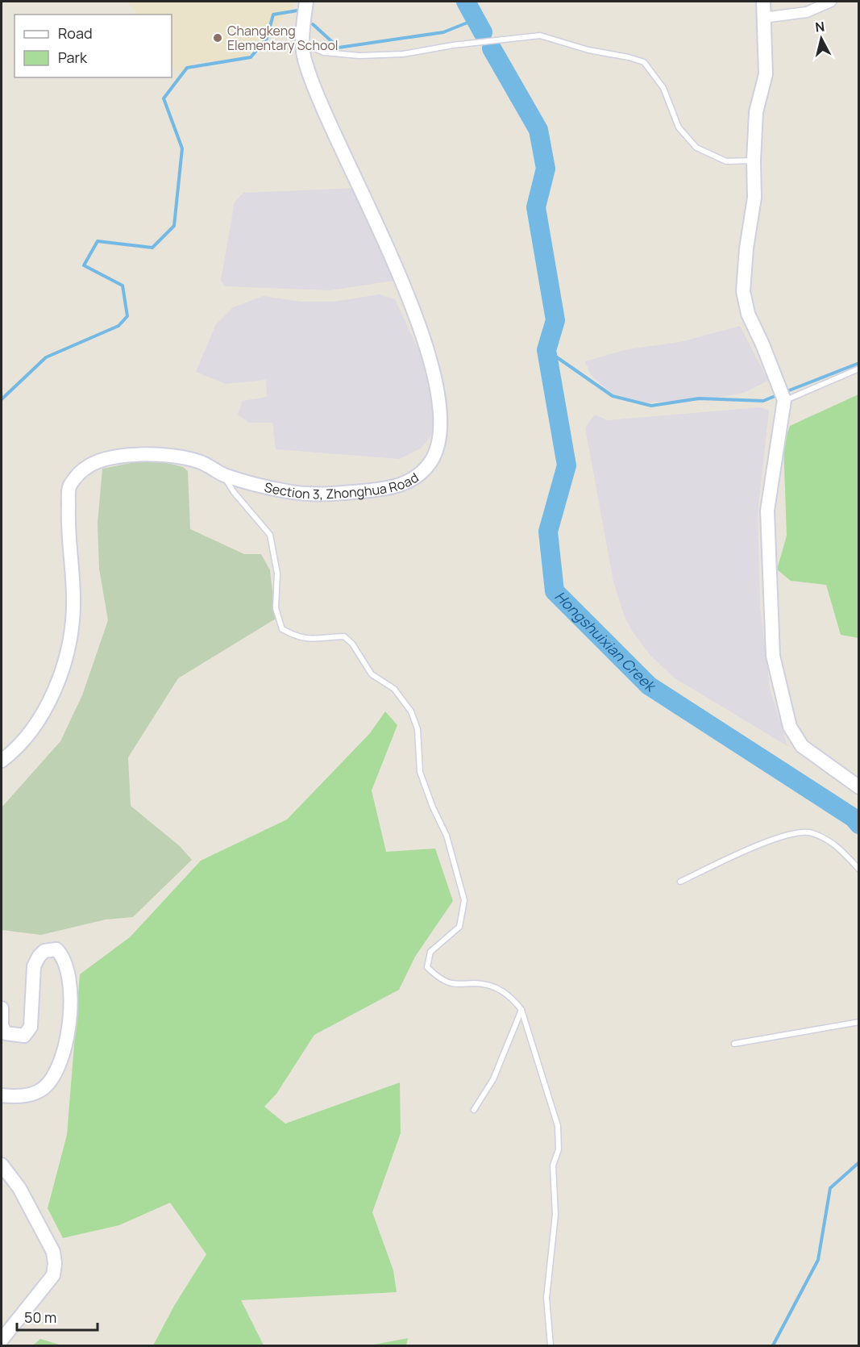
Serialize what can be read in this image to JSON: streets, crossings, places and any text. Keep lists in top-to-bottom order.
{
  "streets": {
    "main road": ["Section 3, Zhonghua Road"]
  },
  "water": ["Hongshuixian Creek"],
  "places": ["Changkeng Elementary School"],
  "legend": ["Road", "Park"],
  "scale_bar": "50 m",
  "north": "top"
}
